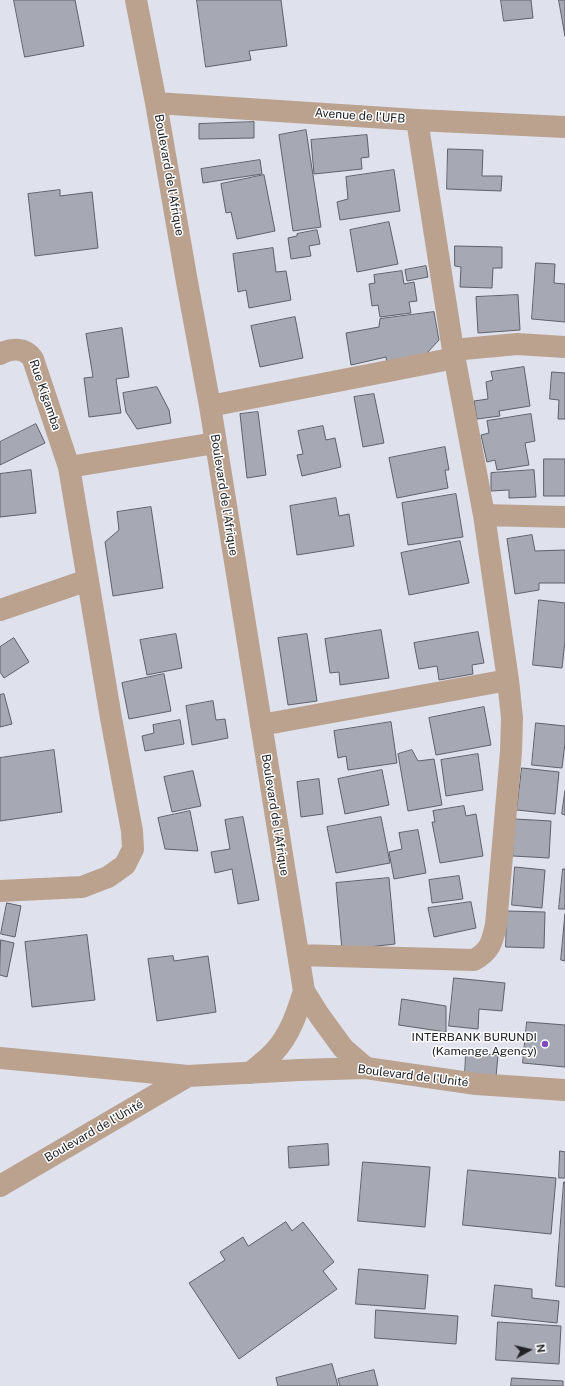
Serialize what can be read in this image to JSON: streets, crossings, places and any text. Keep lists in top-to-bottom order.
{
  "streets": {
    "street": [
      "Avenue de l'UFB",
      "Boulevard de l'Afrique",
      "Rue Kigamba",
      "Boulevard de l'Unité"
    ]
  },
  "crossings": [
    ["Avenue de l'UFB", "Boulevard de l'Afrique"],
    ["Boulevard de l'Afrique", "Boulevard de l'Unité"]
  ],
  "places": ["INTERBANK BURUNDI (Kamenge Agency)"],
  "north": "right"
}
